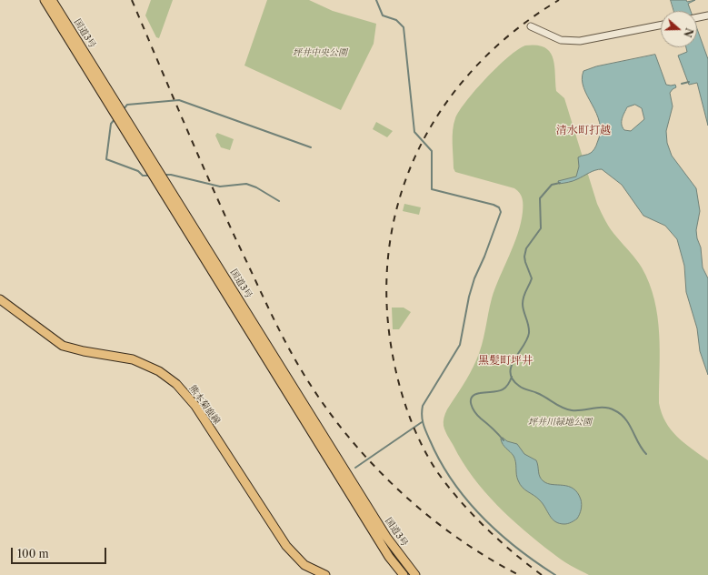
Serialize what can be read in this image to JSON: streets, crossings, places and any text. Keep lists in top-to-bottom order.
{
  "streets": {
    "main road": ["国道3号", "熊本菊鹿線"]
  },
  "districts": ["清水町打越", "黒髪町坪井"],
  "parks": ["坪井中央公園", "坪井川緑地公園"],
  "scale_bar": "100 m",
  "north": "right"
}
